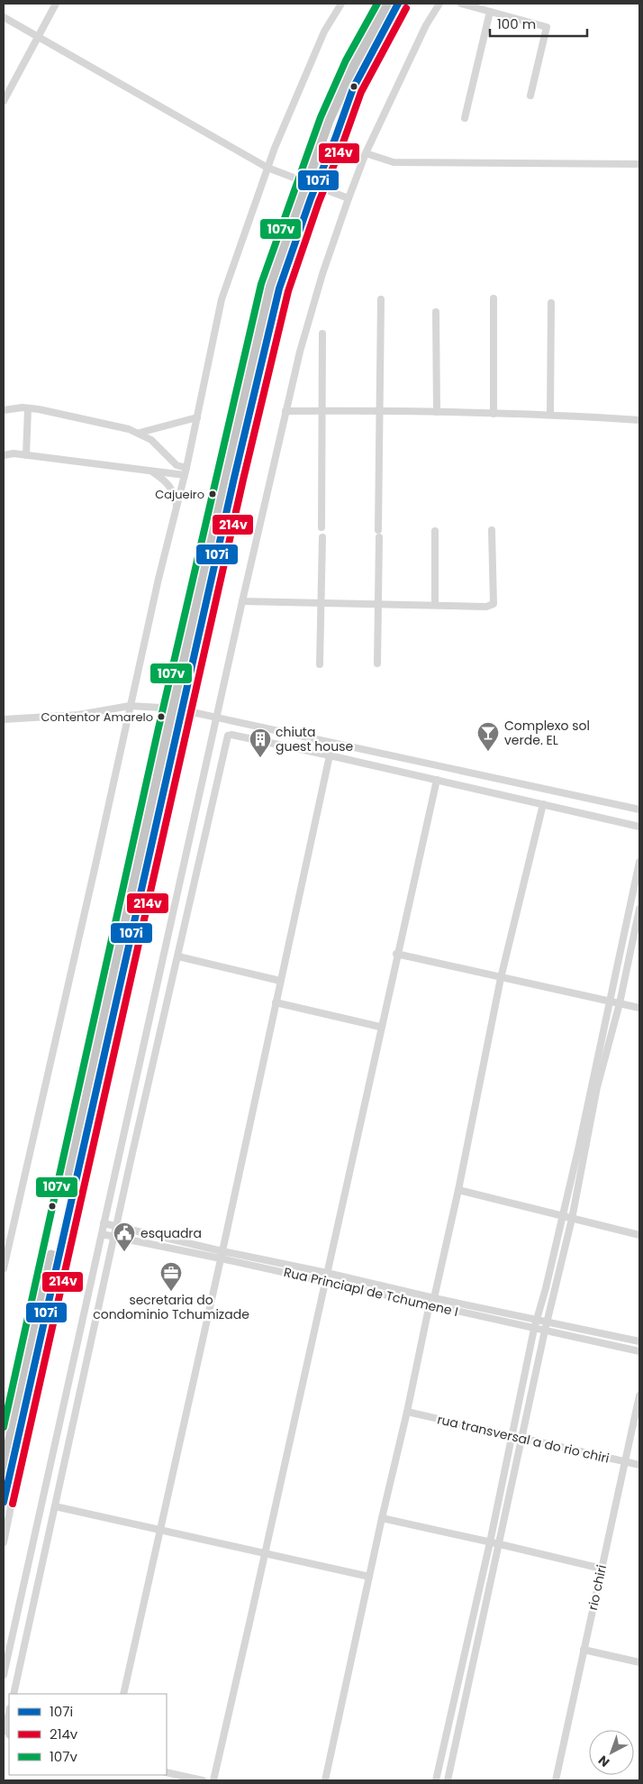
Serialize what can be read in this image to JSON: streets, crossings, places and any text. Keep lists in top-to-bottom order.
{
  "streets": {
    "street": ["Rua Princiapl de Tchumene I", "rua transversal a do rio chiri", "rio chiri"]
  },
  "crossings": [
    ["rua transversal a do rio chiri", "rio chiri"]
  ],
  "places": {
    "other": ["Cajueiro", "Contentor Amarelo"],
    "bar": ["Complexo sol verde. EL"],
    "building": ["chiuta guest house"],
    "public building": ["esquadra"],
    "office": ["secretaria do condominio Tchumizade"]
  },
  "lines": ["transit line 107i", "transit line 107v", "transit line 214v"],
  "legend": ["107i", "214v", "107v"],
  "scale_bar": "100 m",
  "north": "bottom left"
}
